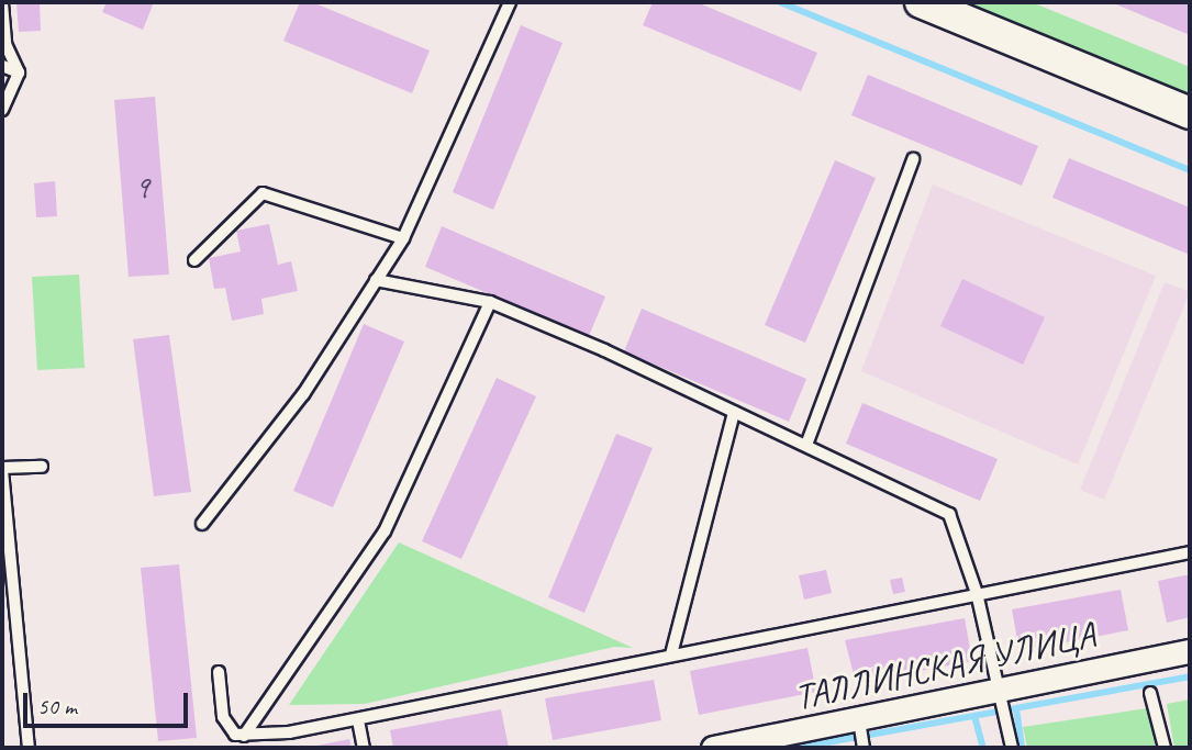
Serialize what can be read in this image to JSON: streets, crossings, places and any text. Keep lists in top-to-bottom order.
{
  "streets": {
    "street": ["ТАЛЛИНСКАЯ УЛИЦА"]
  },
  "house_numbers": ["9"],
  "scale_bar": "50 m"
}
